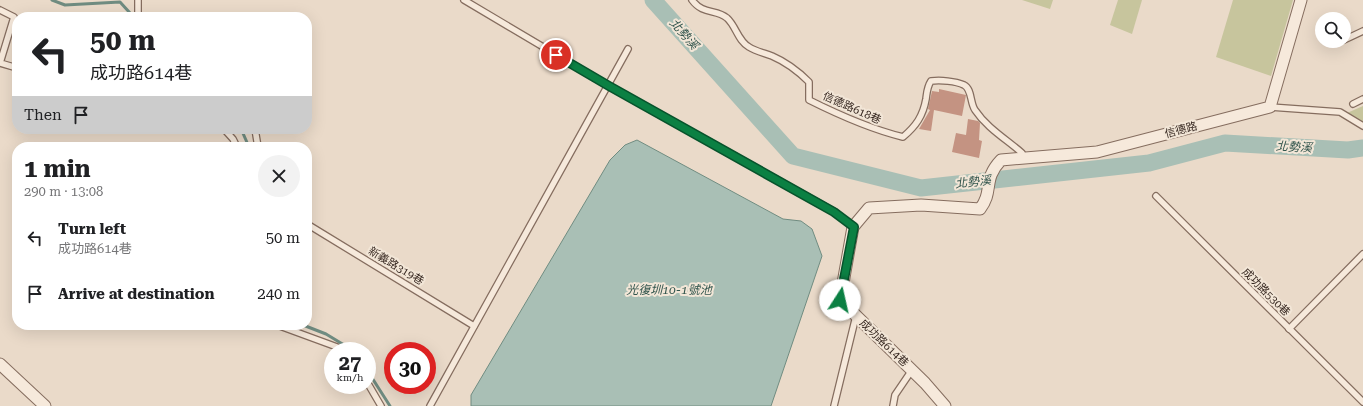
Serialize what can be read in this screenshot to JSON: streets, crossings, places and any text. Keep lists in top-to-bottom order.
{
  "streets": {
    "street": ["信德路", "成功路614巷"],
    "lane": ["信德路618巷", "新義路319巷", "成功路530巷"]
  },
  "crossings": [
    ["信德路618巷", "信德路"],
    ["信德路", "成功路614巷"]
  ],
  "water": ["北勢溪", "光復圳10-1號池"],
  "page": {
    "turn": ["50 m", "成功路614巷"],
    "then": "Then",
    "heading": ["1 min", "290 m · 13:08"],
    "list": [
      {
        "name": "Turn left",
        "note": "成功路614巷",
        "value": "50 m"
      },
      {
        "name": "Arrive at destination",
        "value": "240 m"
      }
    ],
    "speed": "27 km/h",
    "limit": "30"
  }
}
